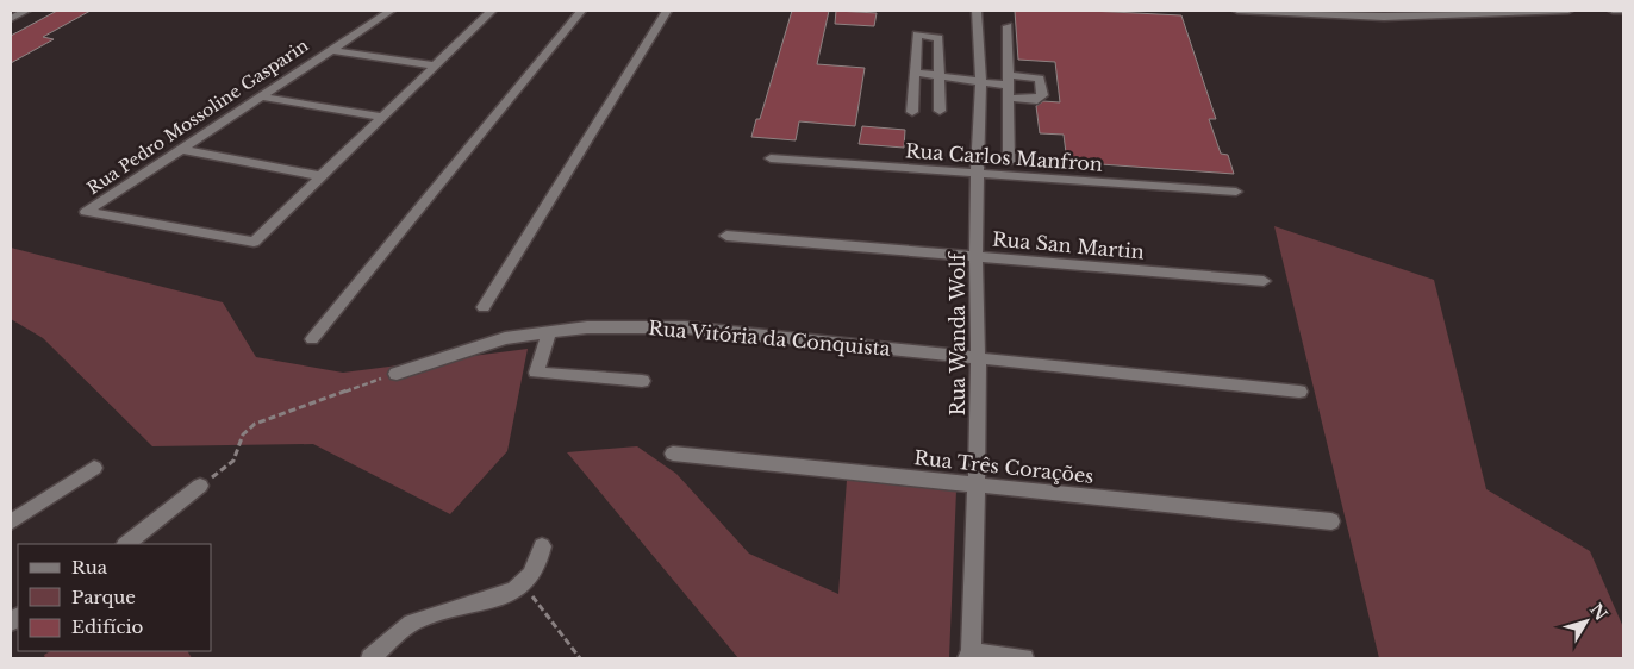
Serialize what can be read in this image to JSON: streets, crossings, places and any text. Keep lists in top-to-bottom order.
{
  "streets": {
    "street": [
      "Rua Pedro Mossoline Gasparin",
      "Rua Carlos Manfron",
      "Rua San Martin",
      "Rua Wanda Wolf",
      "Rua Vitória da Conquista",
      "Rua Três Corações"
    ]
  },
  "crossings": [
    ["Rua Carlos Manfron", "Rua Wanda Wolf"],
    ["Rua San Martin", "Rua Wanda Wolf"],
    ["Rua Wanda Wolf", "Rua Vitória da Conquista"],
    ["Rua Wanda Wolf", "Rua Três Corações"]
  ],
  "legend": ["Rua", "Parque", "Edifício"],
  "north": "top right"
}
